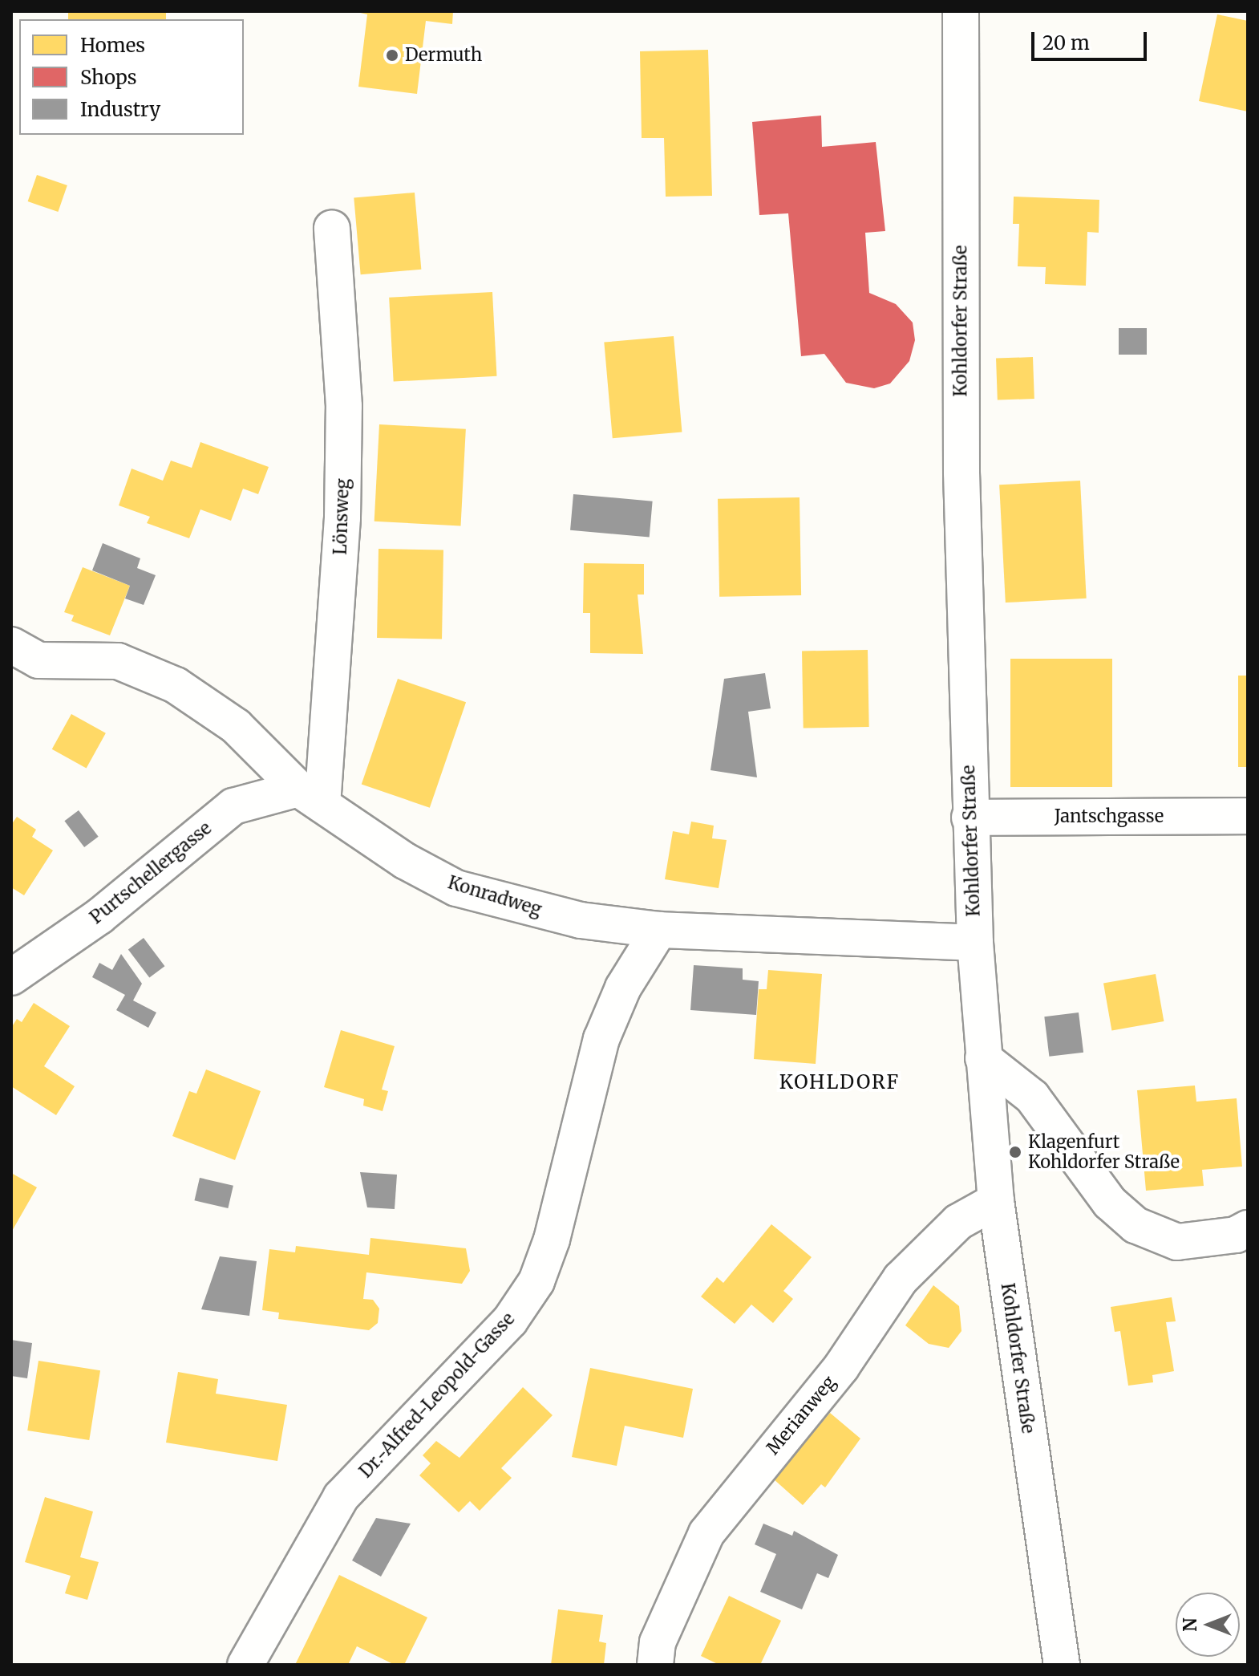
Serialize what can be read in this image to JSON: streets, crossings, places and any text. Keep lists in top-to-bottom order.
{
  "streets": {
    "street": [
      "Kohldorfer Straße",
      "Lönsweg",
      "Jantschgasse",
      "Purtschellergasse",
      "Konradweg",
      "Dr.-Alfred-Leopold-Gasse",
      "Merianweg"
    ]
  },
  "crossings": [
    ["Kohldorfer Straße", "Jantschgasse"],
    ["Kohldorfer Straße", "Konradweg"],
    ["Kohldorfer Straße", "Merianweg"],
    ["Lönsweg", "Purtschellergasse"],
    ["Lönsweg", "Konradweg"],
    ["Purtschellergasse", "Konradweg"],
    ["Konradweg", "Dr.-Alfred-Leopold-Gasse"]
  ],
  "districts": ["KOHLDORF"],
  "places": ["Dermuth", "Klagenfurt Kohldorfer Straße"],
  "legend": ["Homes", "Shops", "Industry"],
  "scale_bar": "20 m",
  "north": "left"
}
